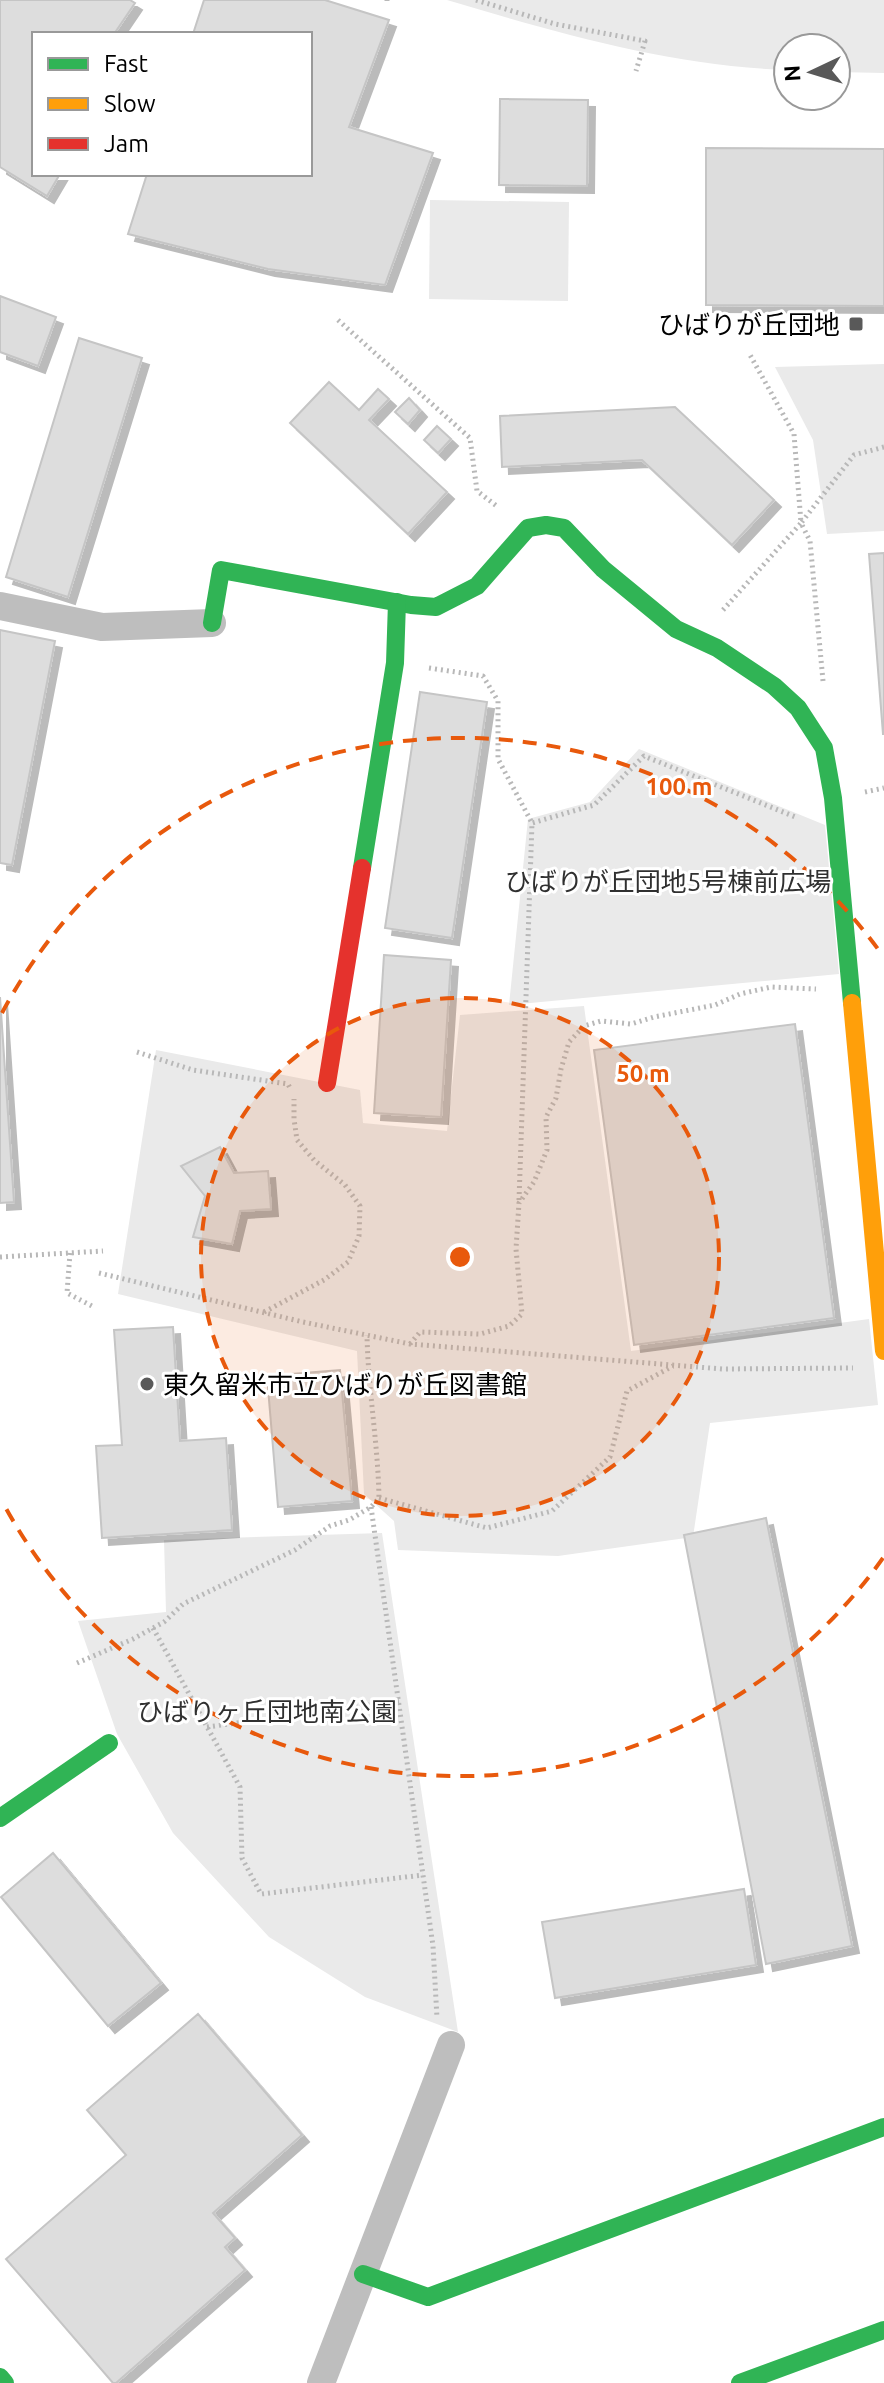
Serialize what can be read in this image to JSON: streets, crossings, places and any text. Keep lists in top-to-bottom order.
{
  "parks": ["ひばりが丘団地5号棟前広場", "ひばりヶ丘団地南公園"],
  "places": {
    "transit": ["ひばりが丘団地"],
    "other": ["東久留米市立ひばりが丘図書館"]
  },
  "legend": ["Fast", "Slow", "Jam"],
  "north": "left",
  "rings": ["100 m", "50 m"]
}
